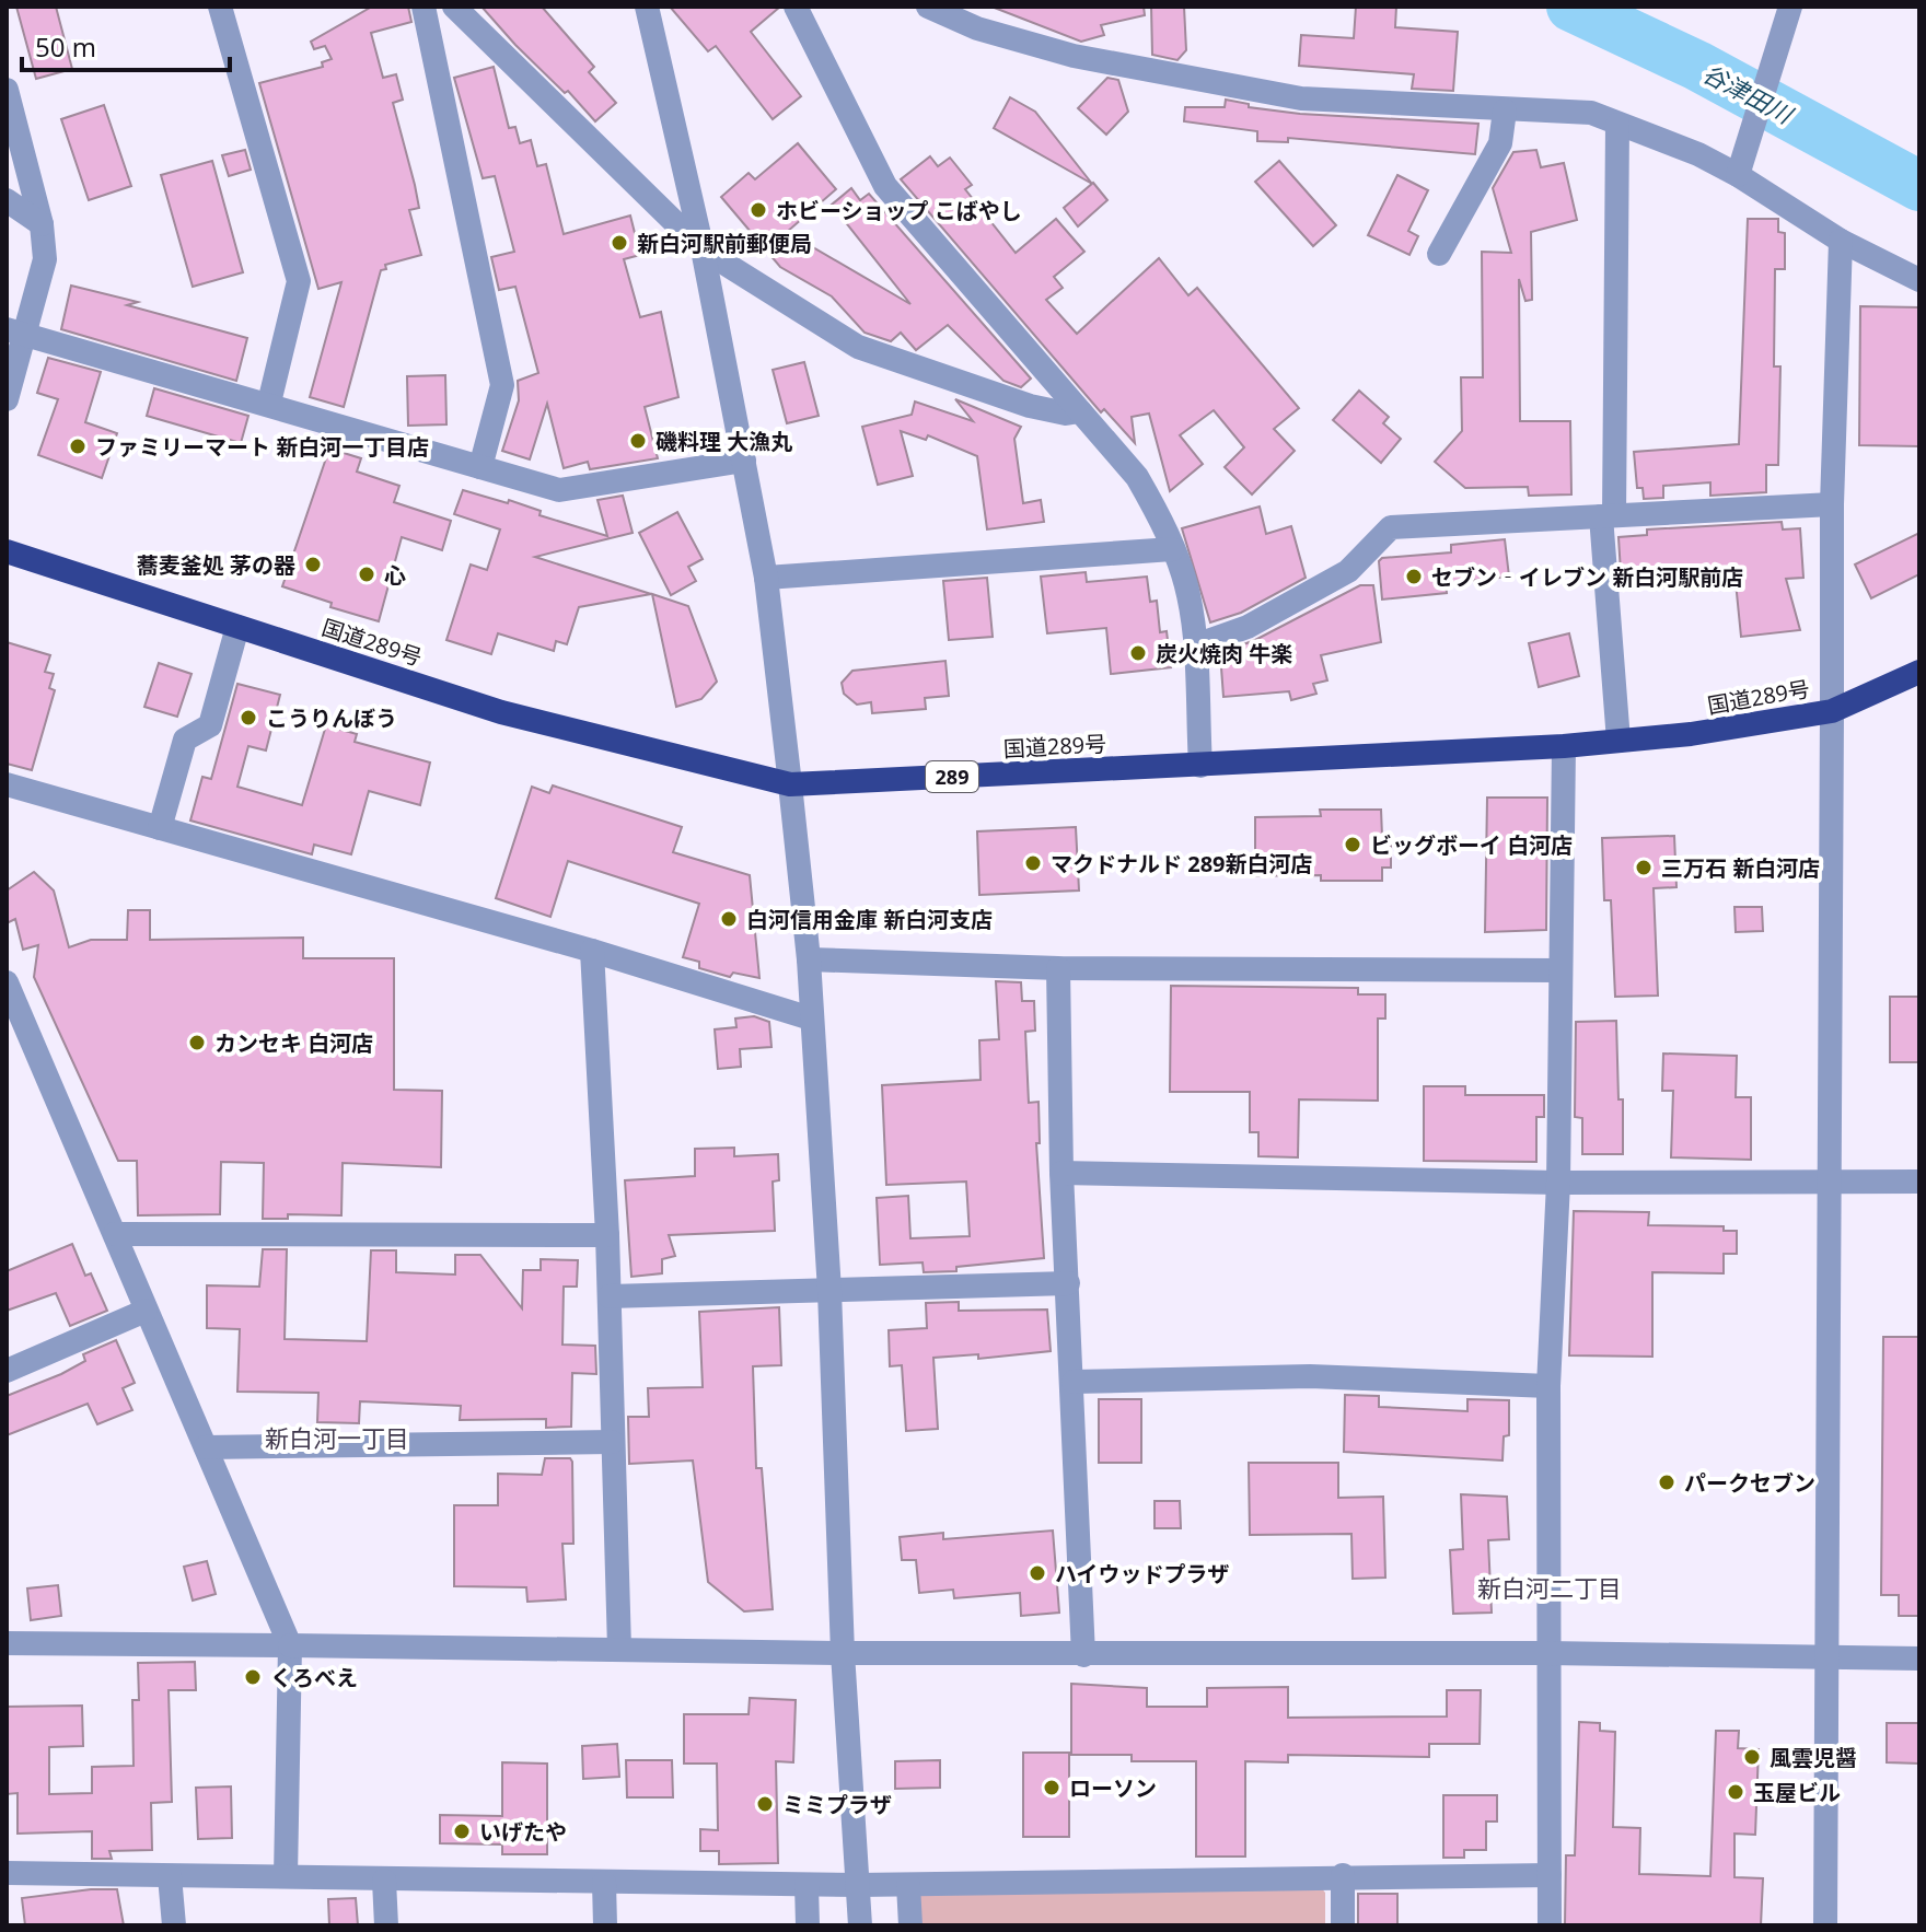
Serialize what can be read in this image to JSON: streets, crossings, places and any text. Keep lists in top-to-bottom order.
{
  "streets": {
    "highway": ["国道289号", "289"]
  },
  "districts": ["新白河一丁目", "新白河二丁目"],
  "water": ["谷津田川"],
  "places": [
    "ホビーショップ こばやし",
    "新白河駅前郵便局",
    "磯料理 大漁丸",
    "ファミリーマート 新白河一丁目店",
    "蕎麦釜処 茅の器",
    "心",
    "セブン‐イレブン 新白河駅前店",
    "炭火焼肉 牛楽",
    "こうりんぼう",
    "ビッグボーイ 白河店",
    "マクドナルド 289新白河店",
    "三万石 新白河店",
    "白河信用金庫 新白河支店",
    "カンセキ 白河店",
    "パークセブン",
    "ハイウッドプラザ",
    "くろべえ",
    "風雲児醤",
    "ローソン",
    "玉屋ビル",
    "ミミプラザ",
    "いげたや"
  ],
  "scale_bar": "50 m"
}
